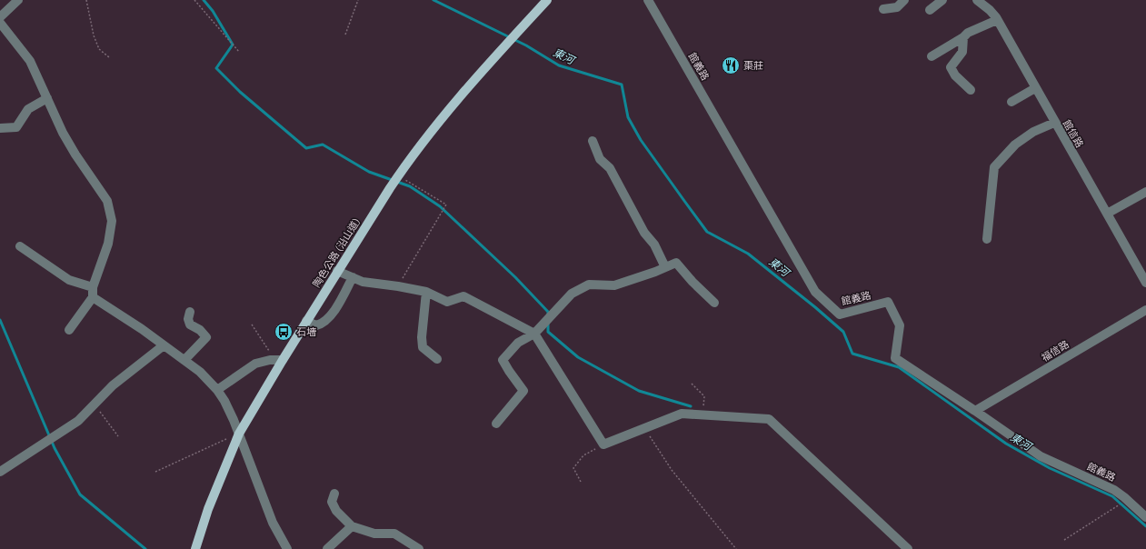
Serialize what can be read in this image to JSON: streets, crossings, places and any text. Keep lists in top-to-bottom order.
{
  "streets": {
    "main road": ["陶色公路 (沿山道)"],
    "street": ["館義路", "館信路", "福信路"]
  },
  "crossings": [
    ["館義路", "福信路"]
  ],
  "water": ["東河"],
  "places": {
    "restaurant": ["棗莊"],
    "bus stop": ["石墻"]
  }
}
